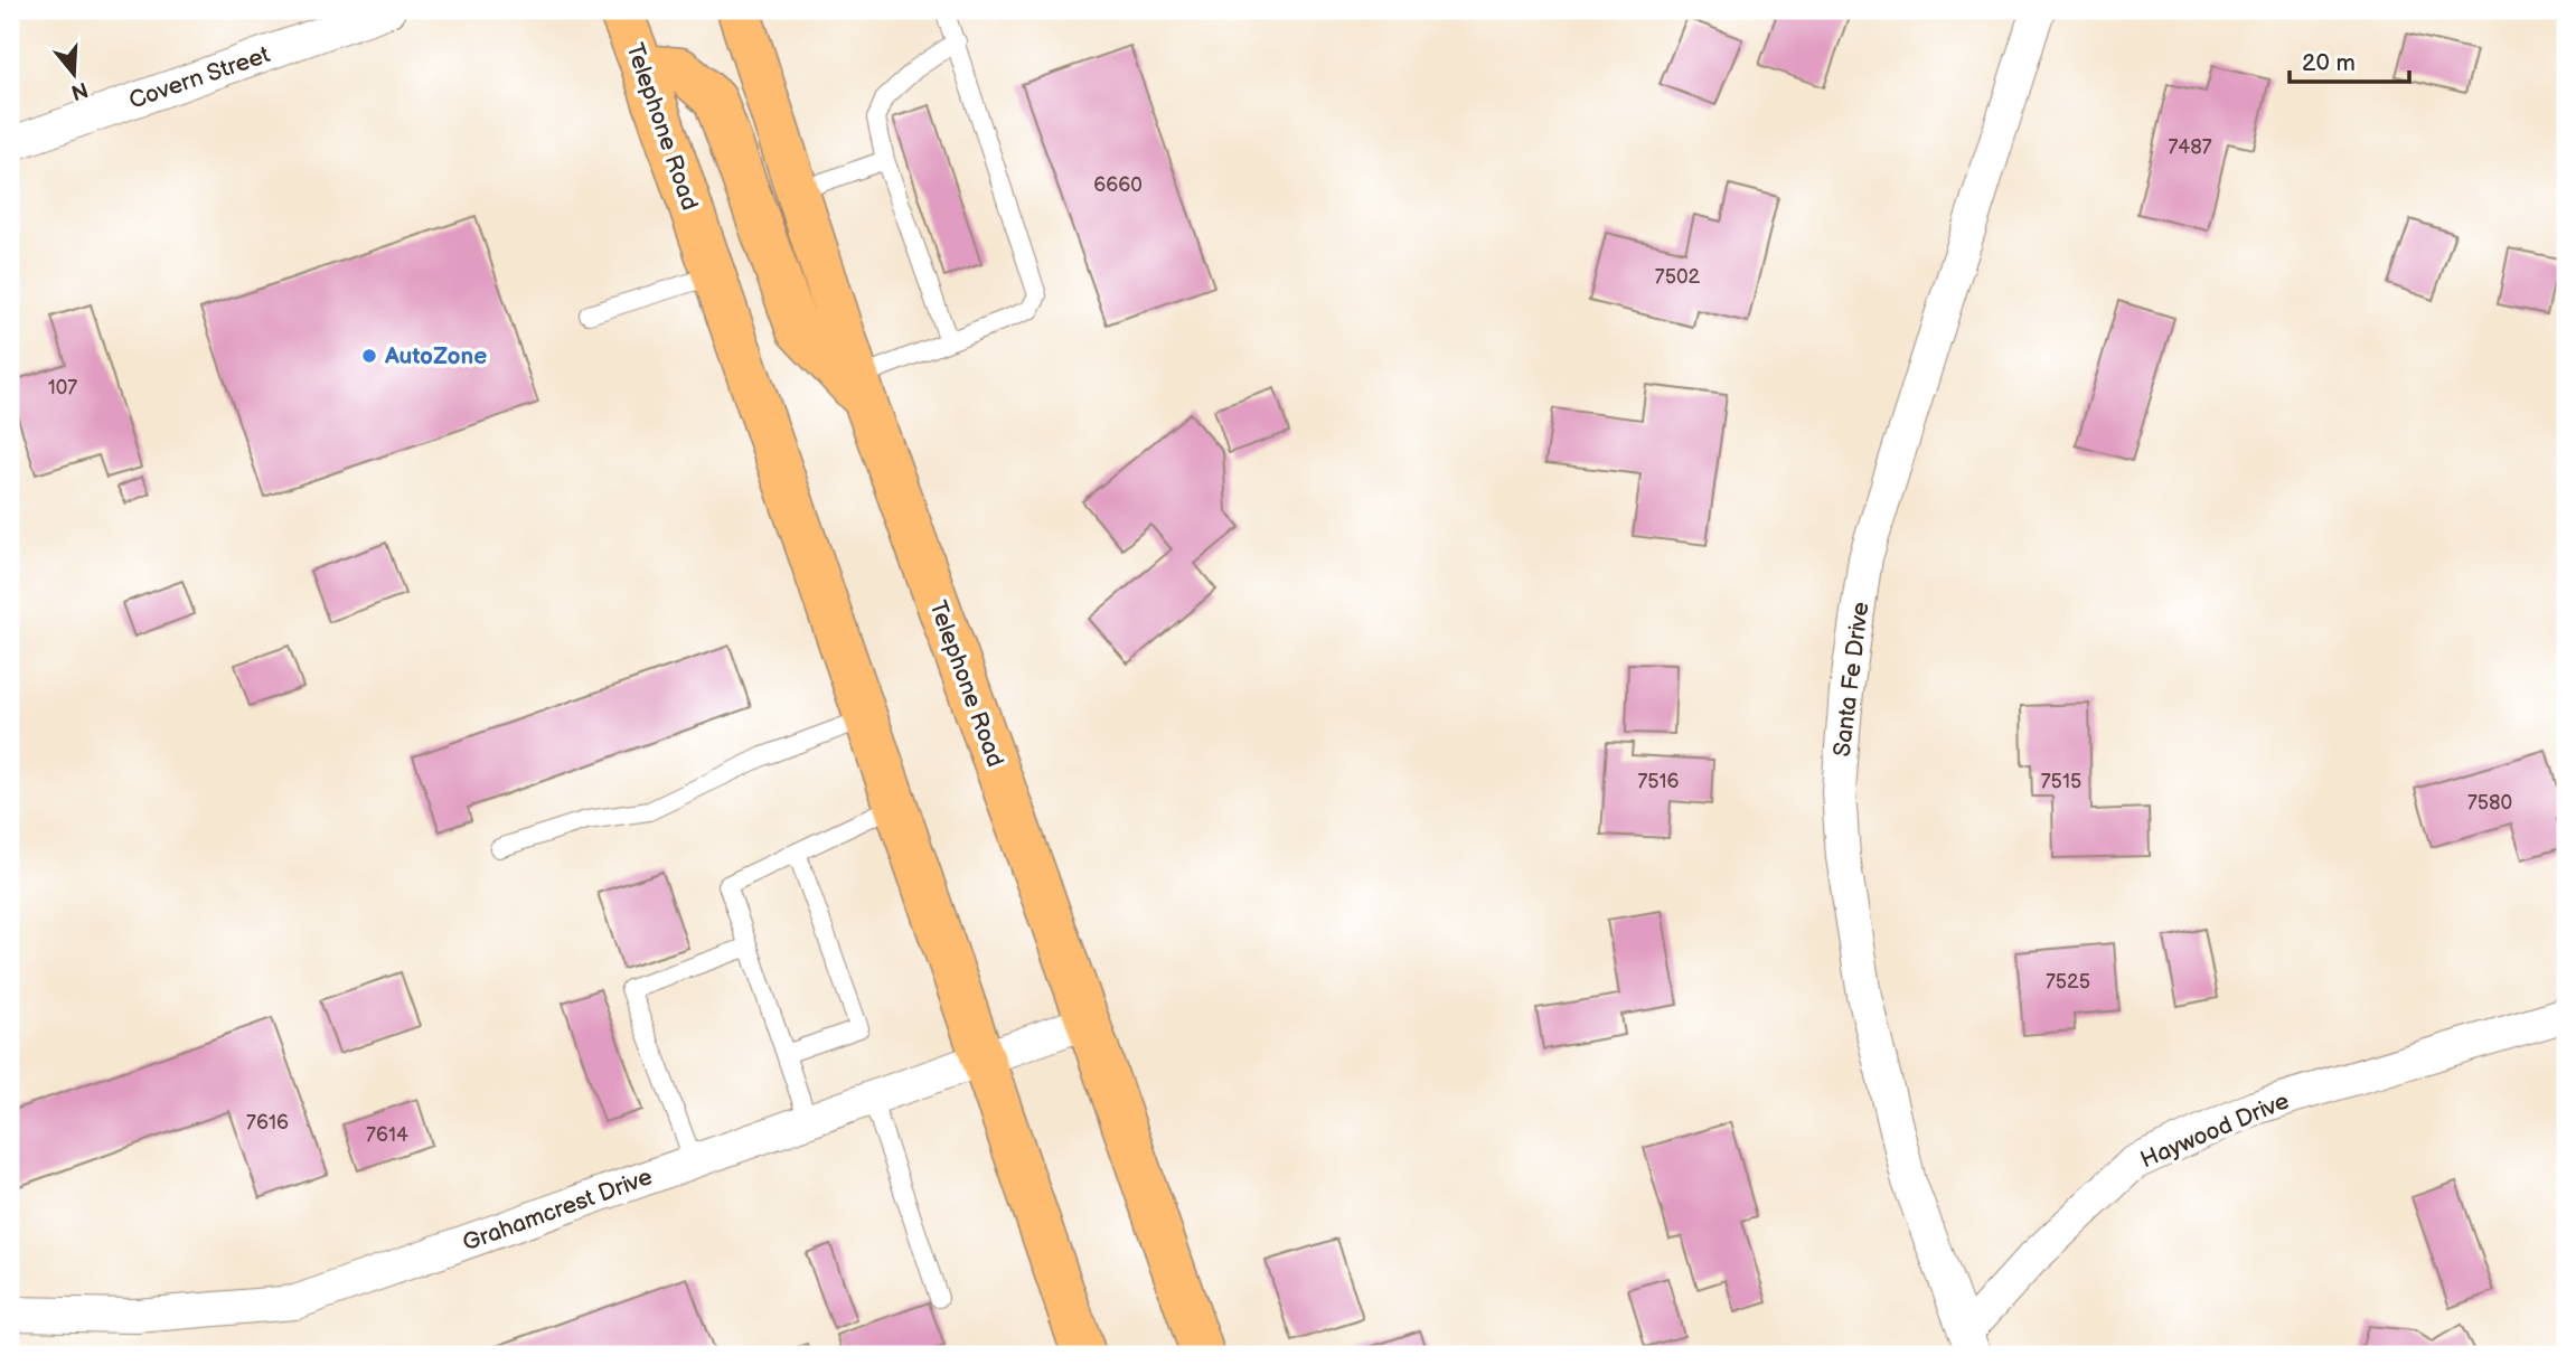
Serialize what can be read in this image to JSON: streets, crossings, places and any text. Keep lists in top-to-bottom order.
{
  "streets": {
    "main road": ["Telephone Road"],
    "street": [
      "Covern Street",
      "Santa Fe Drive",
      "Haywood Drive",
      "Grahamcrest Drive"
    ]
  },
  "crossings": [
    ["Telephone Road", "Grahamcrest Drive"],
    ["Santa Fe Drive", "Haywood Drive"]
  ],
  "places": ["AutoZone"],
  "house_numbers": [
    "7487",
    "6660",
    "7502",
    "107",
    "7516",
    "7515",
    "7580",
    "7525",
    "7616",
    "7614"
  ],
  "scale_bar": "20 m",
  "north": "bottom"
}
